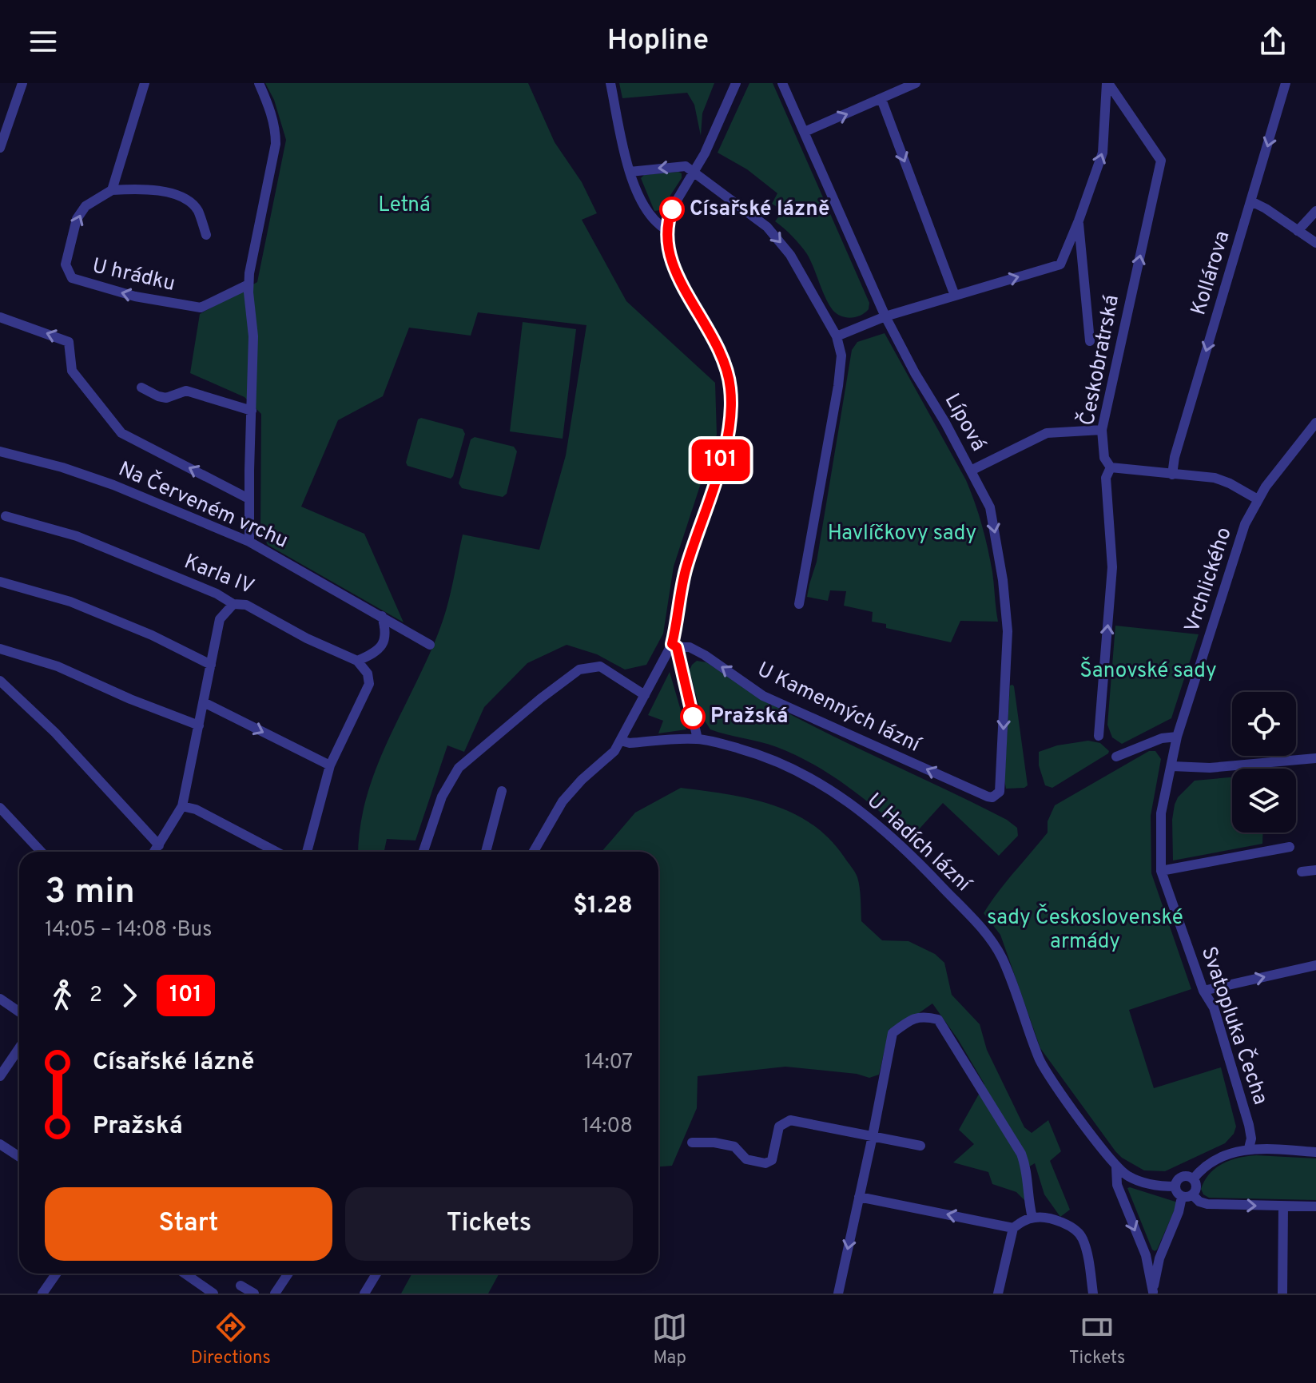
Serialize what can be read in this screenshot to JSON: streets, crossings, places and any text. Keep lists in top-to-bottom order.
{
  "streets": {
    "street": [
      "Kollárova",
      "U hrádku",
      "Českobratrská",
      "Lípová",
      "Na Červeném vrchu",
      "Karla IV",
      "Vrchlického",
      "U Kamenných lázní",
      "U Hadích lázní",
      "Svatopluka Čecha"
    ]
  },
  "crossings": [
    ["Lípová", "U Kamenných lázní"],
    ["Vrchlického", "Svatopluka Čecha"]
  ],
  "one_way": ["Kollárova", "Lípová", "U Kamenných lázní"],
  "parks": [
    "Letná",
    "Havlíčkovy sady",
    "Šanovské sady",
    "sady Československé armády"
  ],
  "places": ["Císařské lázně", "Pražská"],
  "lines": ["bus line 101"],
  "page": {
    "header": "Hopline",
    "on_map": "101",
    "heading": ["3 min", "14:05 – 14:08 · Bus", "$1.28"],
    "legs": ["2", "101"],
    "list": [
      {
        "name": "Císařské lázně",
        "value": "14:07"
      },
      {
        "name": "Pražská",
        "value": "14:08"
      }
    ],
    "buttons": ["Start", "Tickets"],
    "tabs": ["Directions", "Map", "Tickets"]
  }
}
